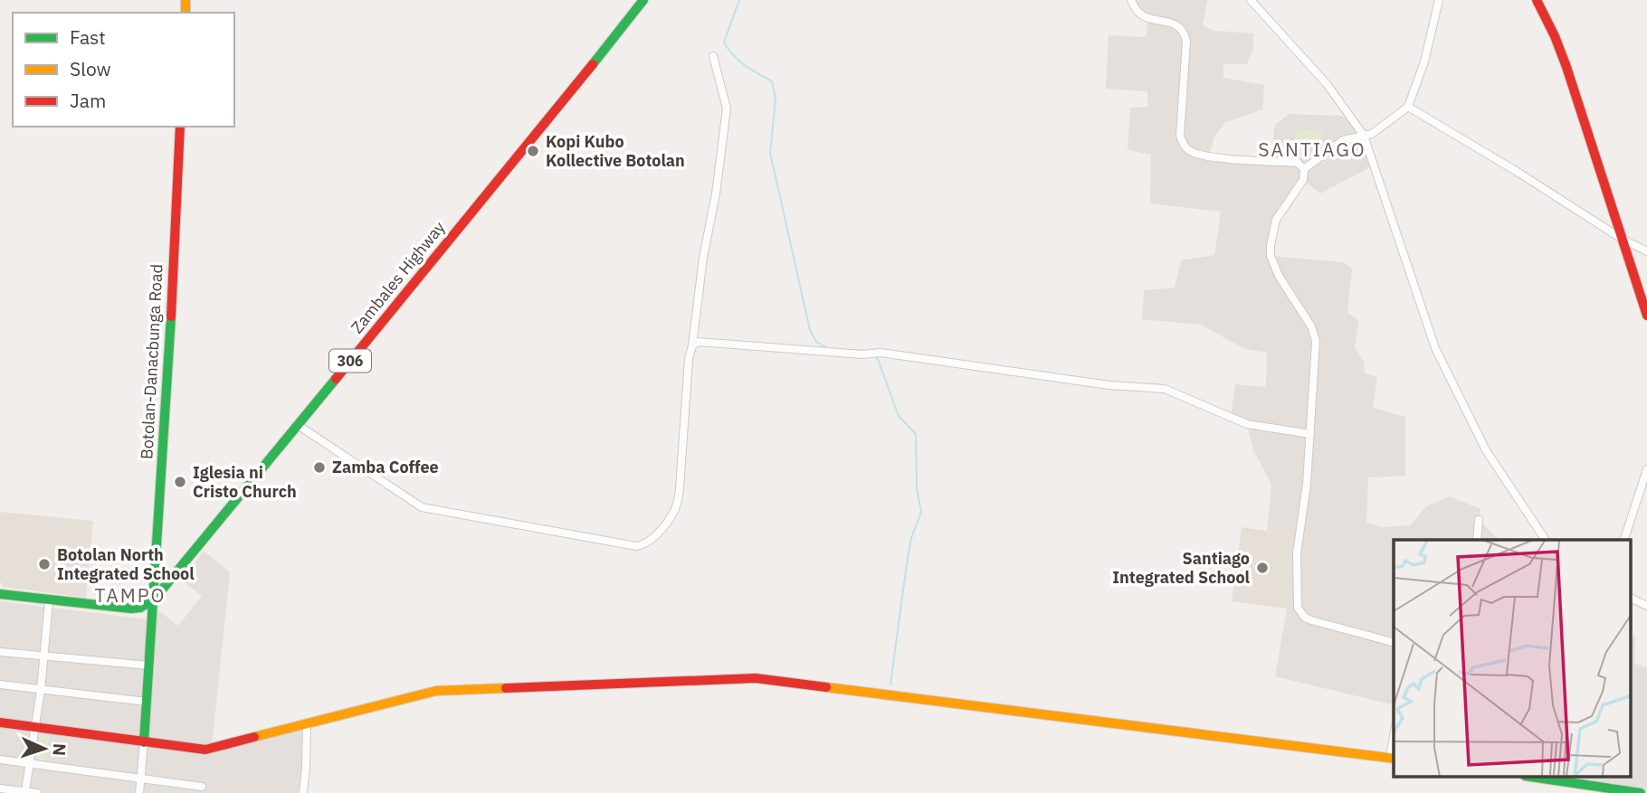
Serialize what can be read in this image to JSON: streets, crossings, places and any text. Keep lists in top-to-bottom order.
{
  "streets": {
    "street": ["Zambales Highway", "306", "Botolan-Danacbunga Road"]
  },
  "crossings": [
    ["Zambales Highway", "Botolan-Danacbunga Road"]
  ],
  "districts": ["SANTIAGO", "TAMPO"],
  "places": [
    "Kopi Kubo Kollective Botolan",
    "Zamba Coffee",
    "Iglesia ni Cristo Church",
    "Botolan North Integrated School",
    "Santiago Integrated School"
  ],
  "legend": ["Fast", "Slow", "Jam"],
  "north": "right"
}
